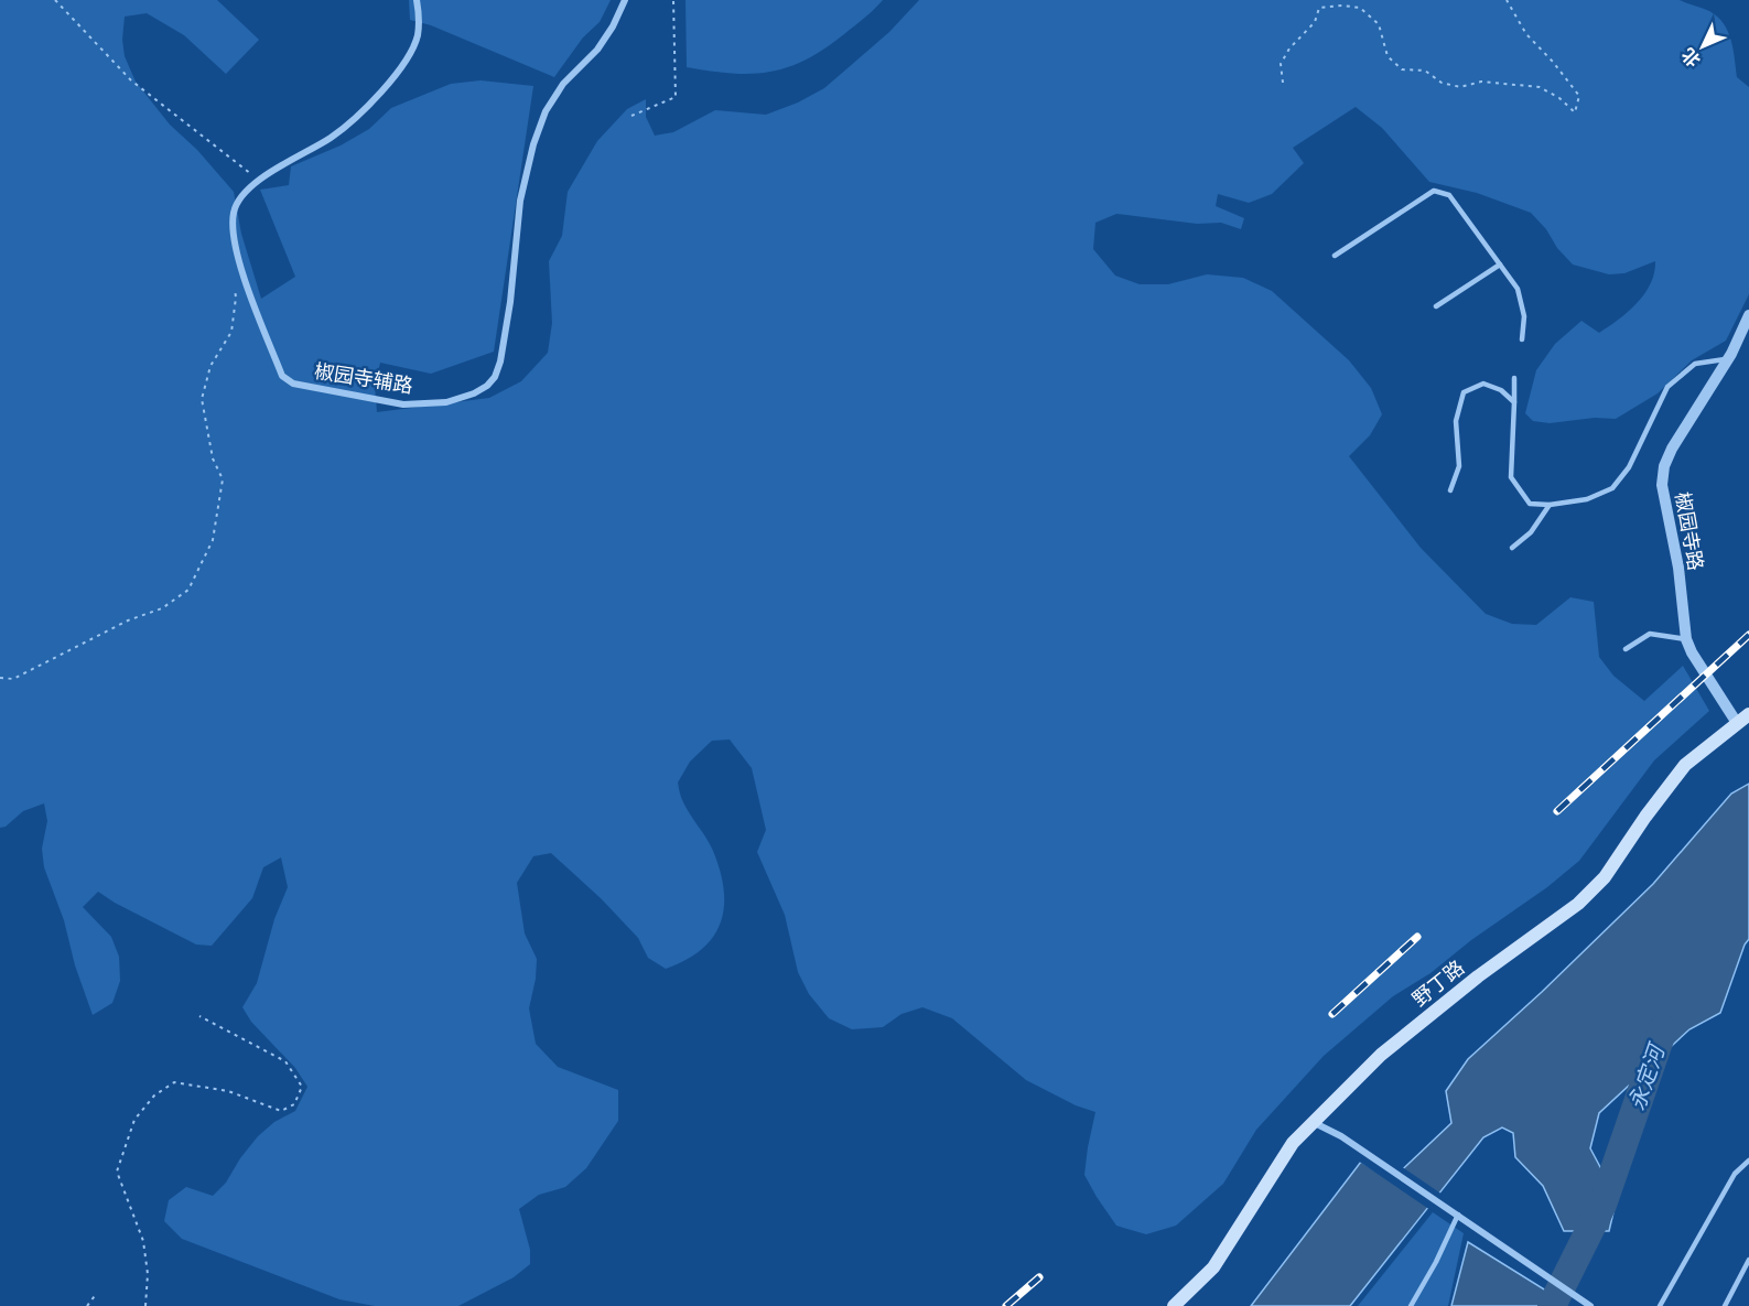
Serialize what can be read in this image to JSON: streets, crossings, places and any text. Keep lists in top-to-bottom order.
{
  "streets": {
    "main road": ["野丁路"],
    "street": ["椒园寺辅路", "椒园寺路"]
  },
  "crossings": [
    ["椒园寺路", "野丁路"]
  ],
  "water": ["永定河"],
  "north": "bottom left"
}
